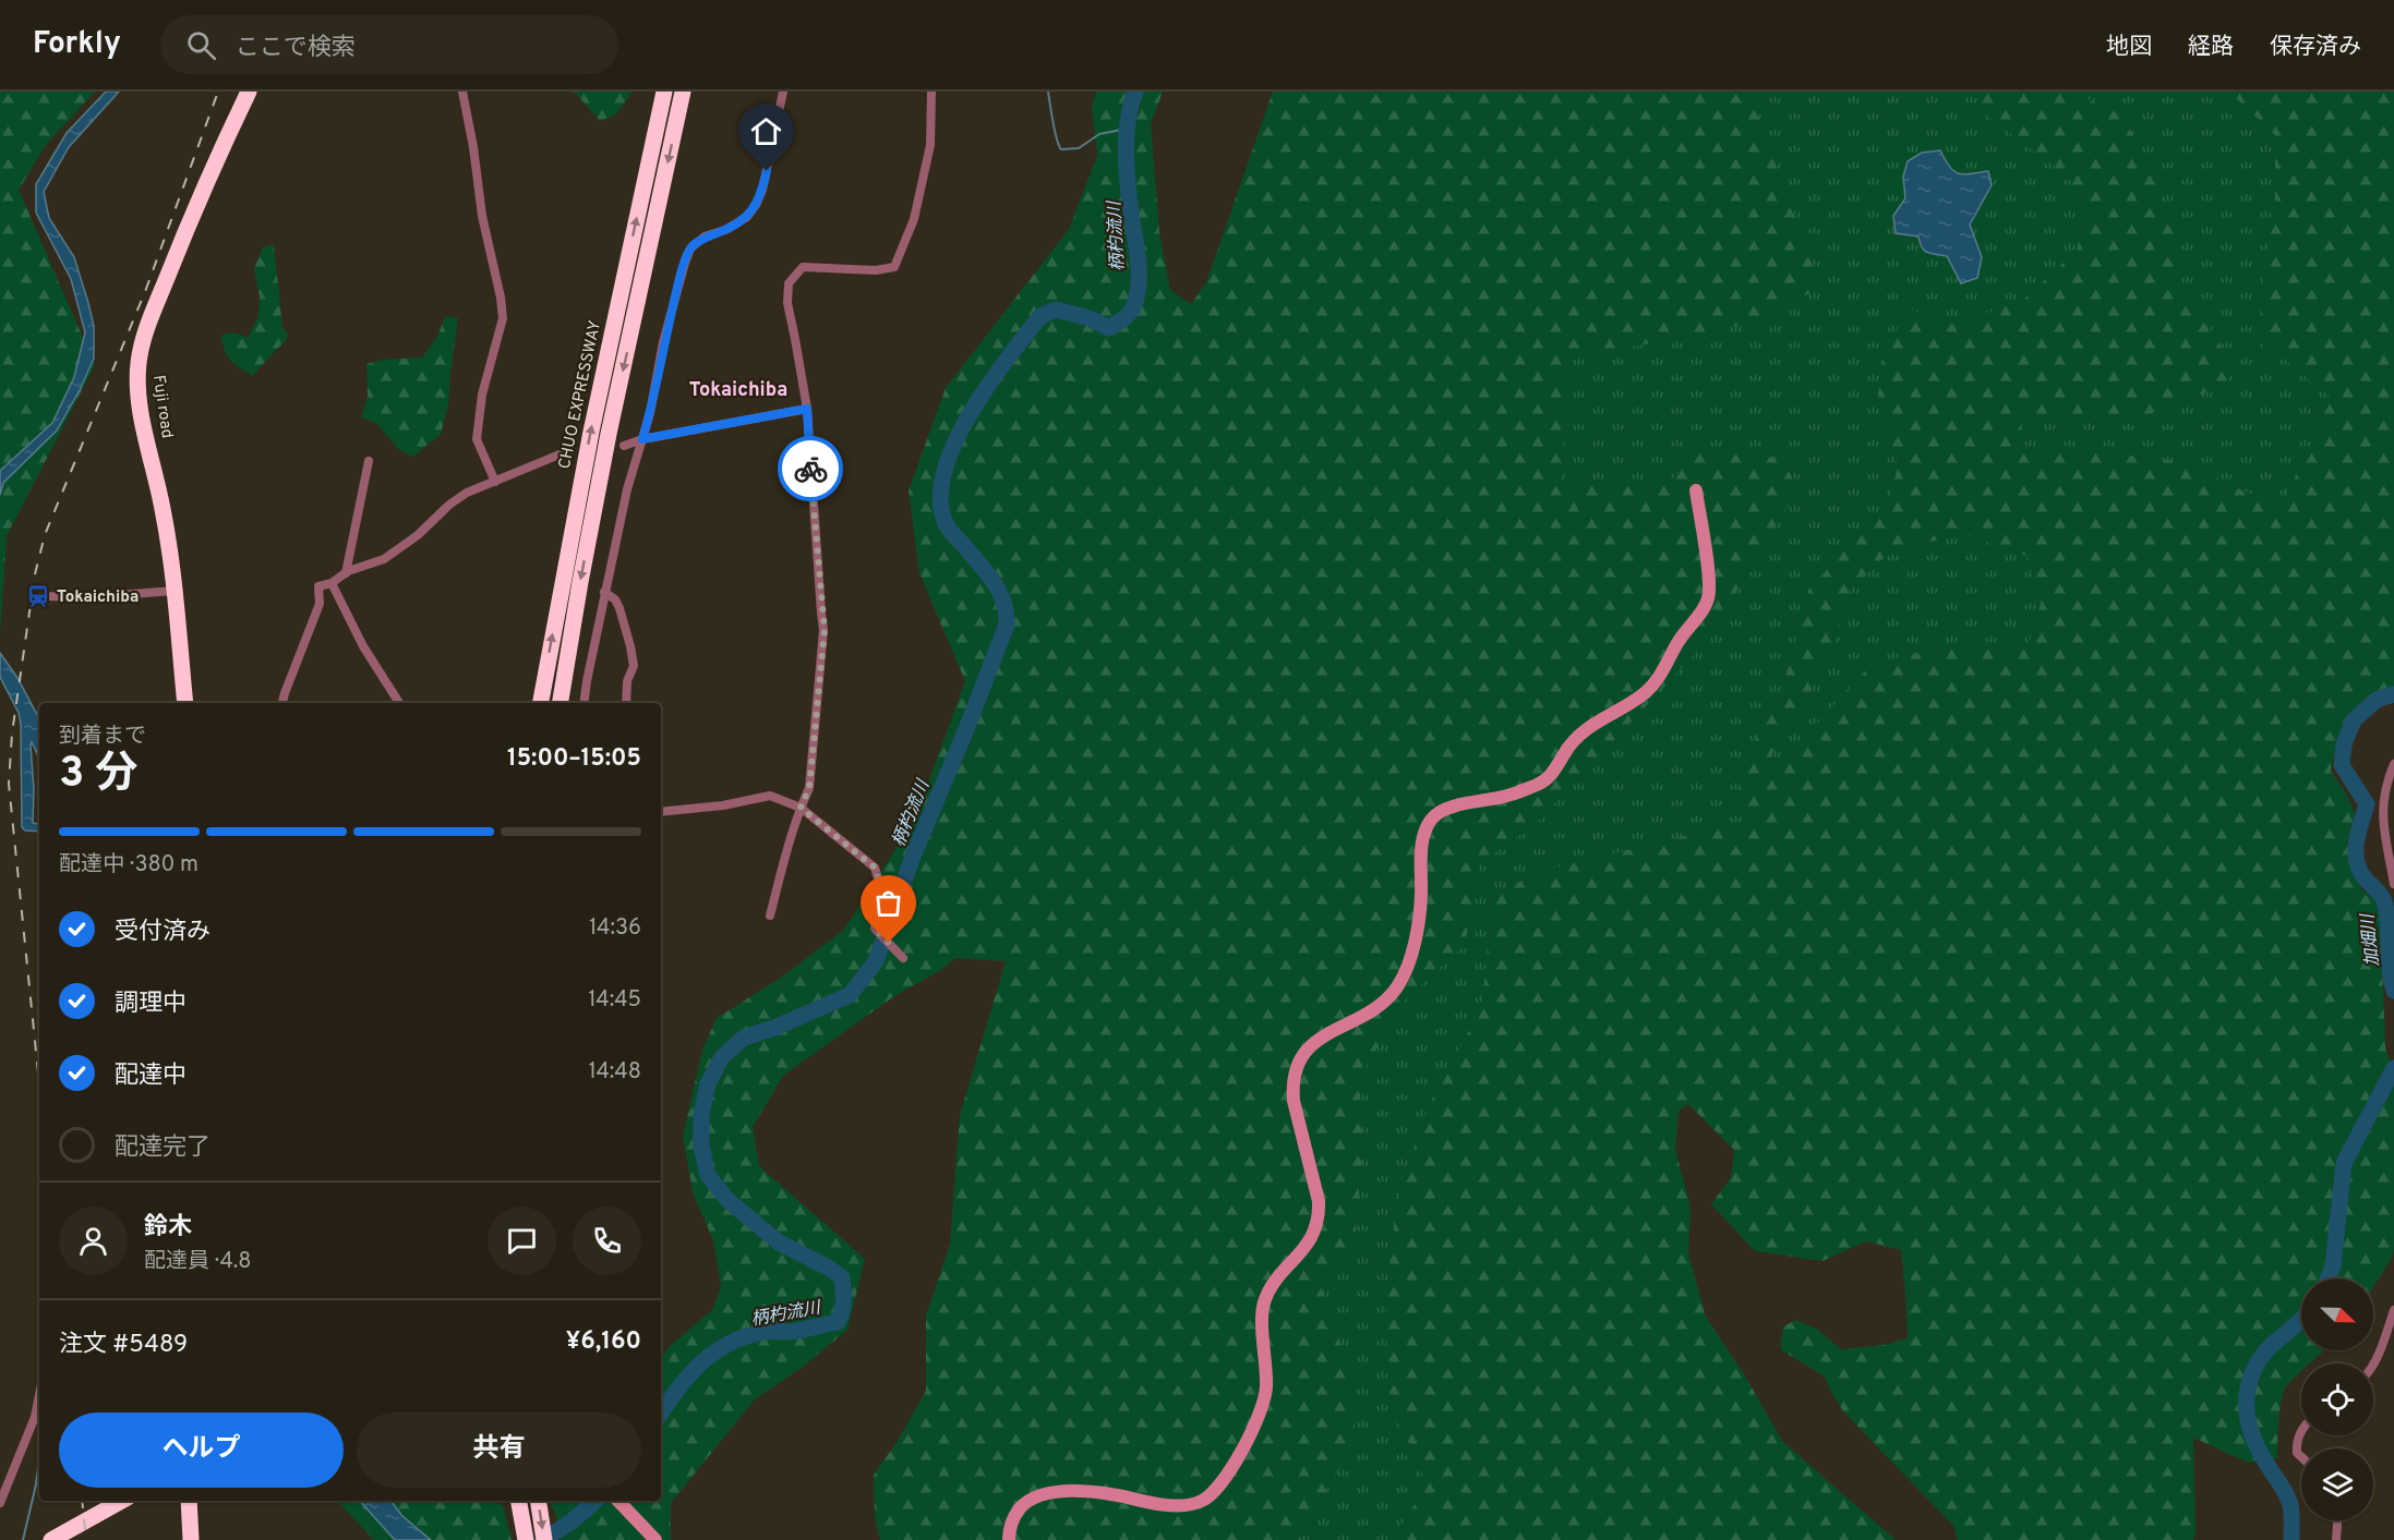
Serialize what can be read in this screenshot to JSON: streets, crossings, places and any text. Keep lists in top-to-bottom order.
{
  "streets": {
    "highway": ["CHUO EXPRESSWAY", "Fuji road"]
  },
  "districts": ["Tokaichiba"],
  "water": ["柄杓流川", "加畑川"],
  "places": {
    "station": ["Tokaichiba"]
  },
  "north": "bottom right",
  "page": {
    "header": "Forkly",
    "search": "ここで検索",
    "nav": ["地図", "経路", "保存済み"],
    "heading": ["3 分", "到着まで", "15:00–15:05"],
    "panel": [
      "鈴木",
      "配達員 · 4.8",
      "注文 #5489",
      "¥6,160"
    ],
    "bar": "配達中 · 380 m",
    "list": [
      ["受付済み", "14:36"],
      ["調理中", "14:45"],
      ["配達中", "14:48"],
      "配達完了"
    ],
    "buttons": ["ヘルプ", "共有"]
  }
}
